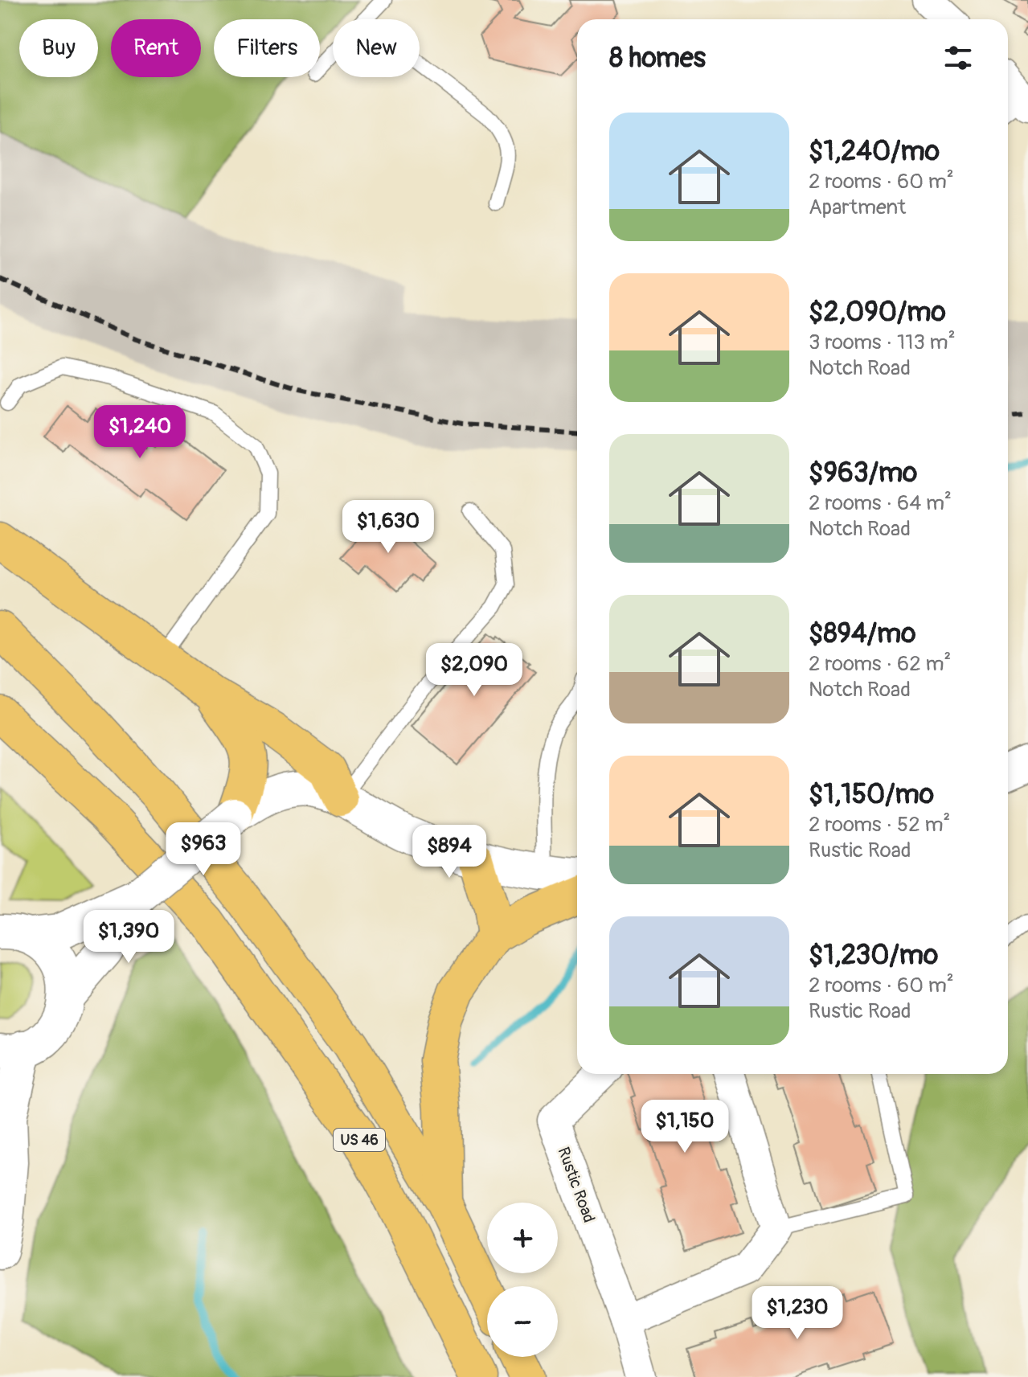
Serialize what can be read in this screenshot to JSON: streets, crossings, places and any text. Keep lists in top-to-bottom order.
{
  "streets": {
    "highway": ["US 46"],
    "street": ["Rustic Road"]
  },
  "page": {
    "chip": [
      "Buy",
      "Rent",
      "Filters",
      "New"
    ],
    "heading": "8 homes",
    "list": [
      {
        "name": "$1,240/mo",
        "note": "2 rooms · 60 m² · Apartment"
      },
      {
        "name": "$2,090/mo",
        "note": "3 rooms · 113 m² · Notch Road"
      },
      {
        "name": "$963/mo",
        "note": "2 rooms · 64 m² · Notch Road"
      },
      {
        "name": "$894/mo",
        "note": "2 rooms · 62 m² · Notch Road"
      },
      {
        "name": "$1,150/mo",
        "note": "2 rooms · 52 m² · Rustic Road"
      },
      {
        "name": "$1,230/mo",
        "note": "2 rooms · 60 m² · Rustic Road"
      }
    ],
    "price": [
      "$1,240",
      "$1,630",
      "$2,090",
      "$963",
      "$894",
      "$1,390",
      "$1,150",
      "$1,230"
    ],
    "map_buttons": ["+", "−"]
  }
}
